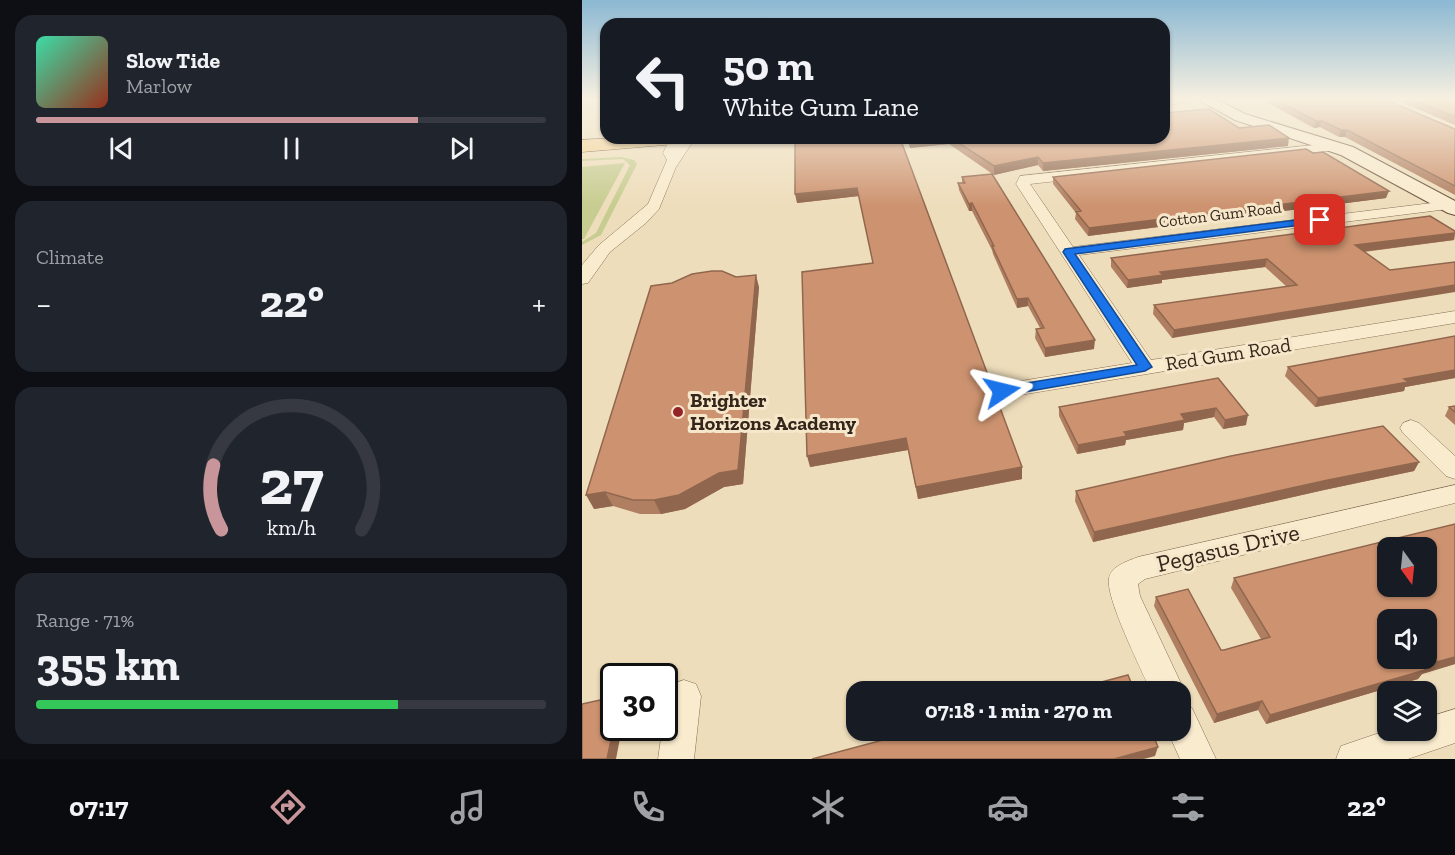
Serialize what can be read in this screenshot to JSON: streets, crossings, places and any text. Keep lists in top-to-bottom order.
{
  "streets": {
    "street": ["Cotton Gum Road", "Red Gum Road", "Pegasus Drive"]
  },
  "places": ["Brighter Horizons Academy"],
  "north": "bottom",
  "page": {
    "turn": ["50 m", "White Gum Lane"],
    "song": ["Slow Tide", "Marlow"],
    "tile": [
      "Climate",
      ["Range · 71%", "355 km"]
    ],
    "heat": ["−", "22°", "+"],
    "limit": "30",
    "trip": "07:18 · 1 min · 270 m",
    "tabs": ["07:17", "22°"],
    "gauge": ["27", "km/h"]
  }
}
